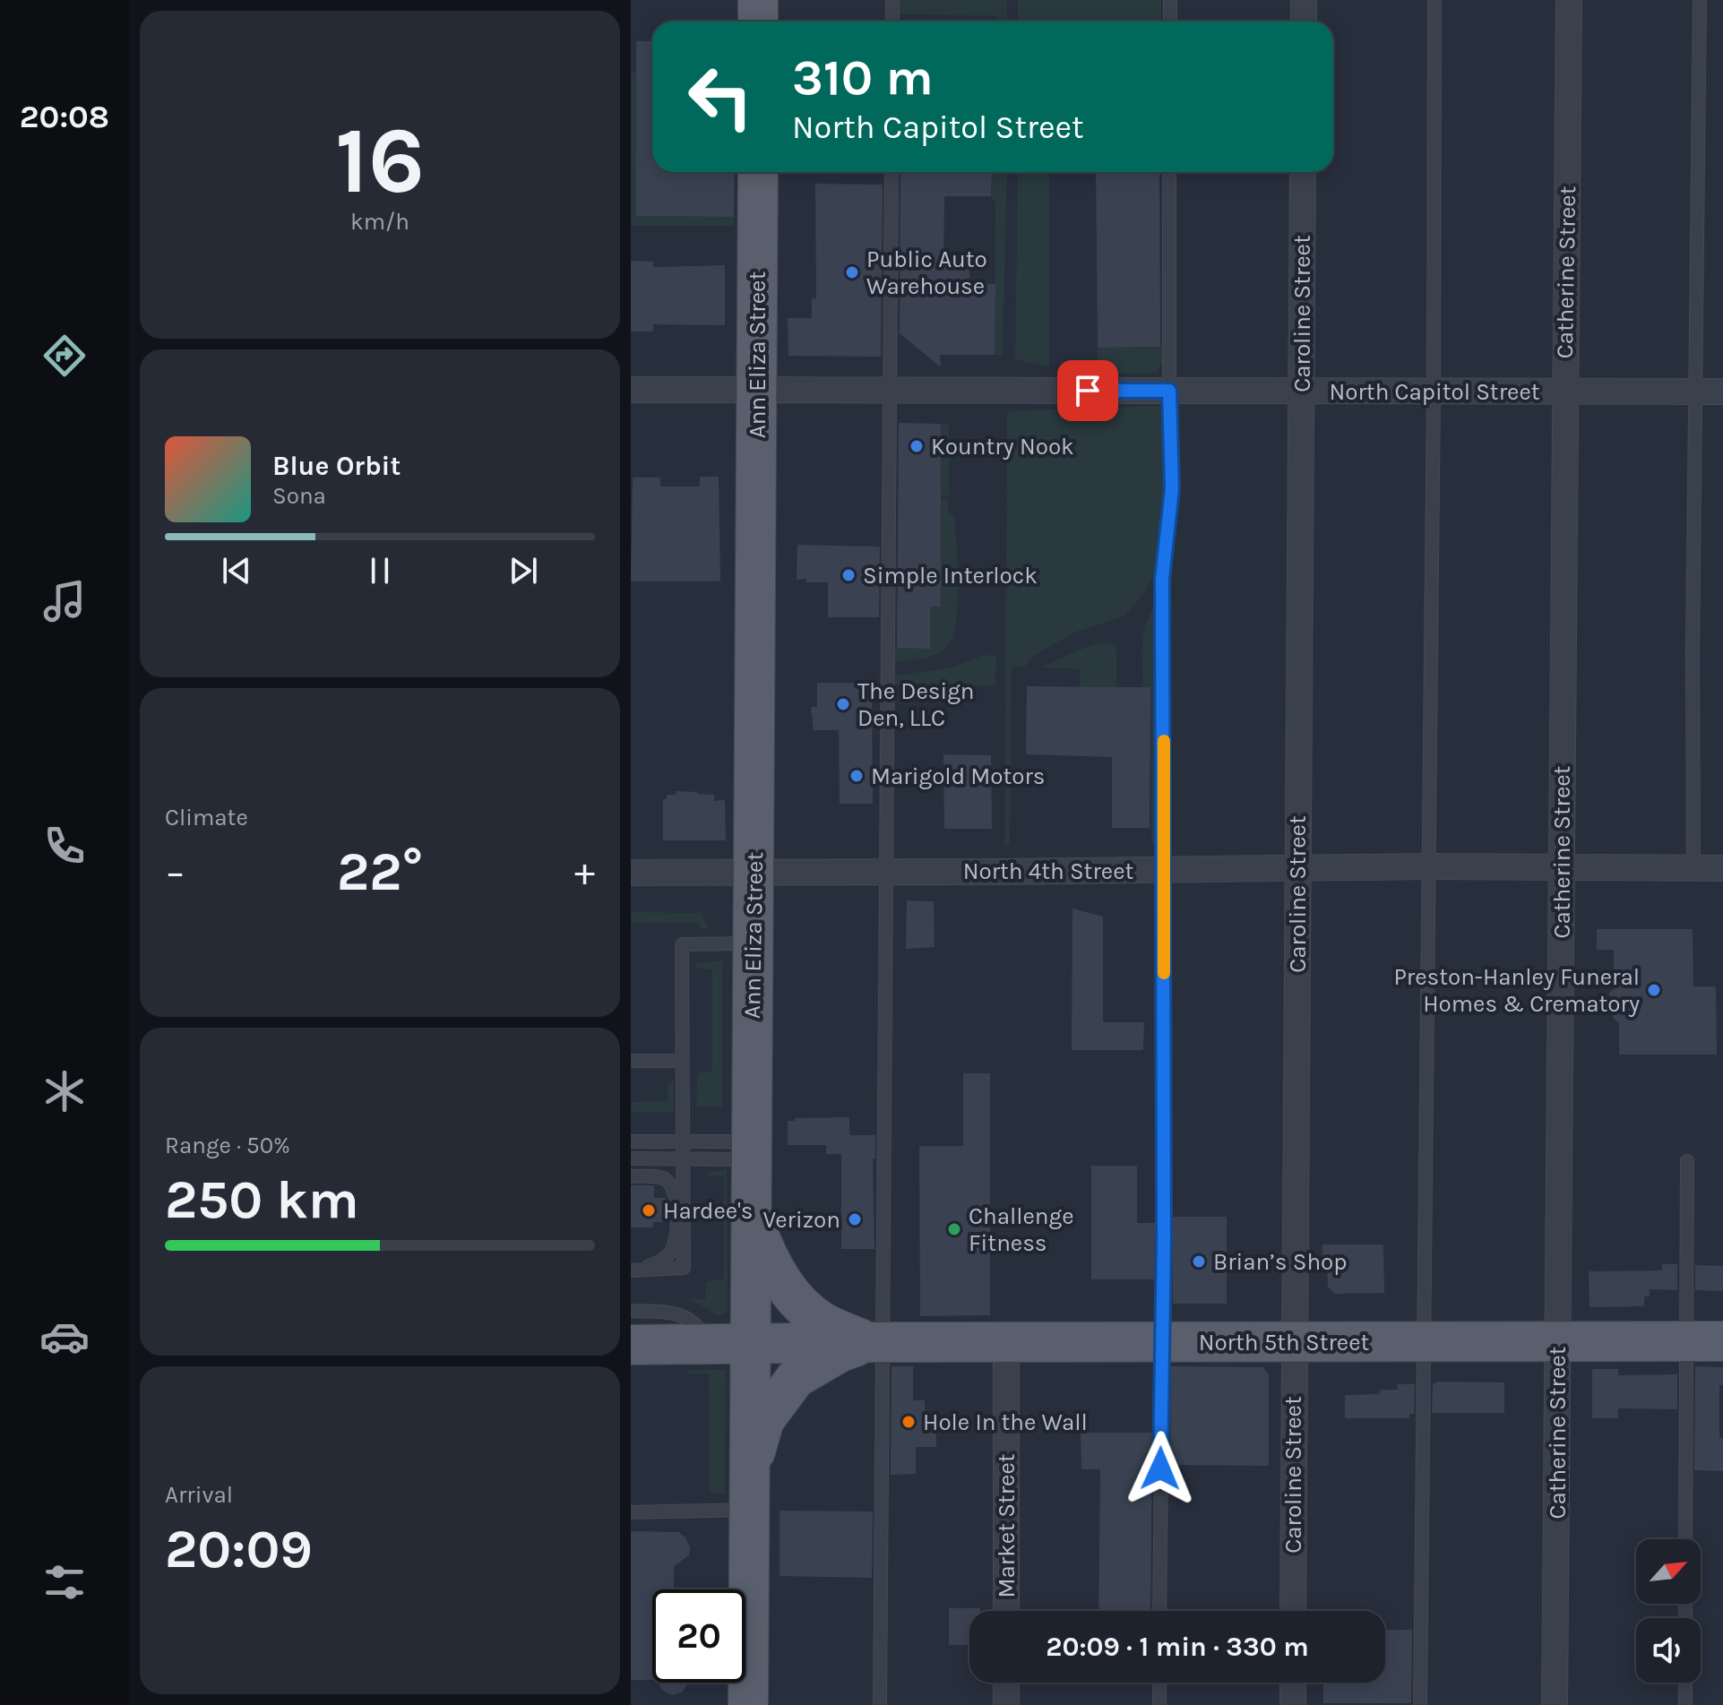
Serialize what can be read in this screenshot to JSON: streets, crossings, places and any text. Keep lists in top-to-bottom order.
{
  "streets": {
    "main road": ["Ann Eliza Street", "North 5th Street"],
    "street": [
      "Catherine Street",
      "Caroline Street",
      "North Capitol Street",
      "North 4th Street",
      "Market Street"
    ]
  },
  "crossings": [
    ["Catherine Street", "North Capitol Street"],
    ["Catherine Street", "North 4th Street"],
    ["Catherine Street", "North 5th Street"],
    ["Caroline Street", "North Capitol Street"],
    ["Caroline Street", "North 4th Street"],
    ["Caroline Street", "North 5th Street"],
    ["Ann Eliza Street", "North Capitol Street"],
    ["Ann Eliza Street", "North 4th Street"],
    ["Ann Eliza Street", "North 5th Street"],
    ["North 5th Street", "Market Street"]
  ],
  "places": [
    "Public Auto Warehouse",
    "Kountry Nook",
    "Simple Interlock",
    "The Design Den, LLC",
    "Marigold Motors",
    "Preston-Hanley Funeral Homes & Crematory",
    "Hardee's",
    "Verizon",
    "Challenge Fitness",
    "Brian’s Shop",
    "Hole In the Wall"
  ],
  "north": "top right",
  "page": {
    "tabs": "20:08",
    "tile": [
      ["16", "km/h"],
      "Climate",
      ["Range · 50%", "250 km"],
      ["Arrival", "20:09"]
    ],
    "turn": ["310 m", "North Capitol Street"],
    "song": ["Blue Orbit", "Sona"],
    "heat": ["−", "22°", "+"],
    "limit": "20",
    "trip": "20:09 · 1 min · 330 m"
  }
}
